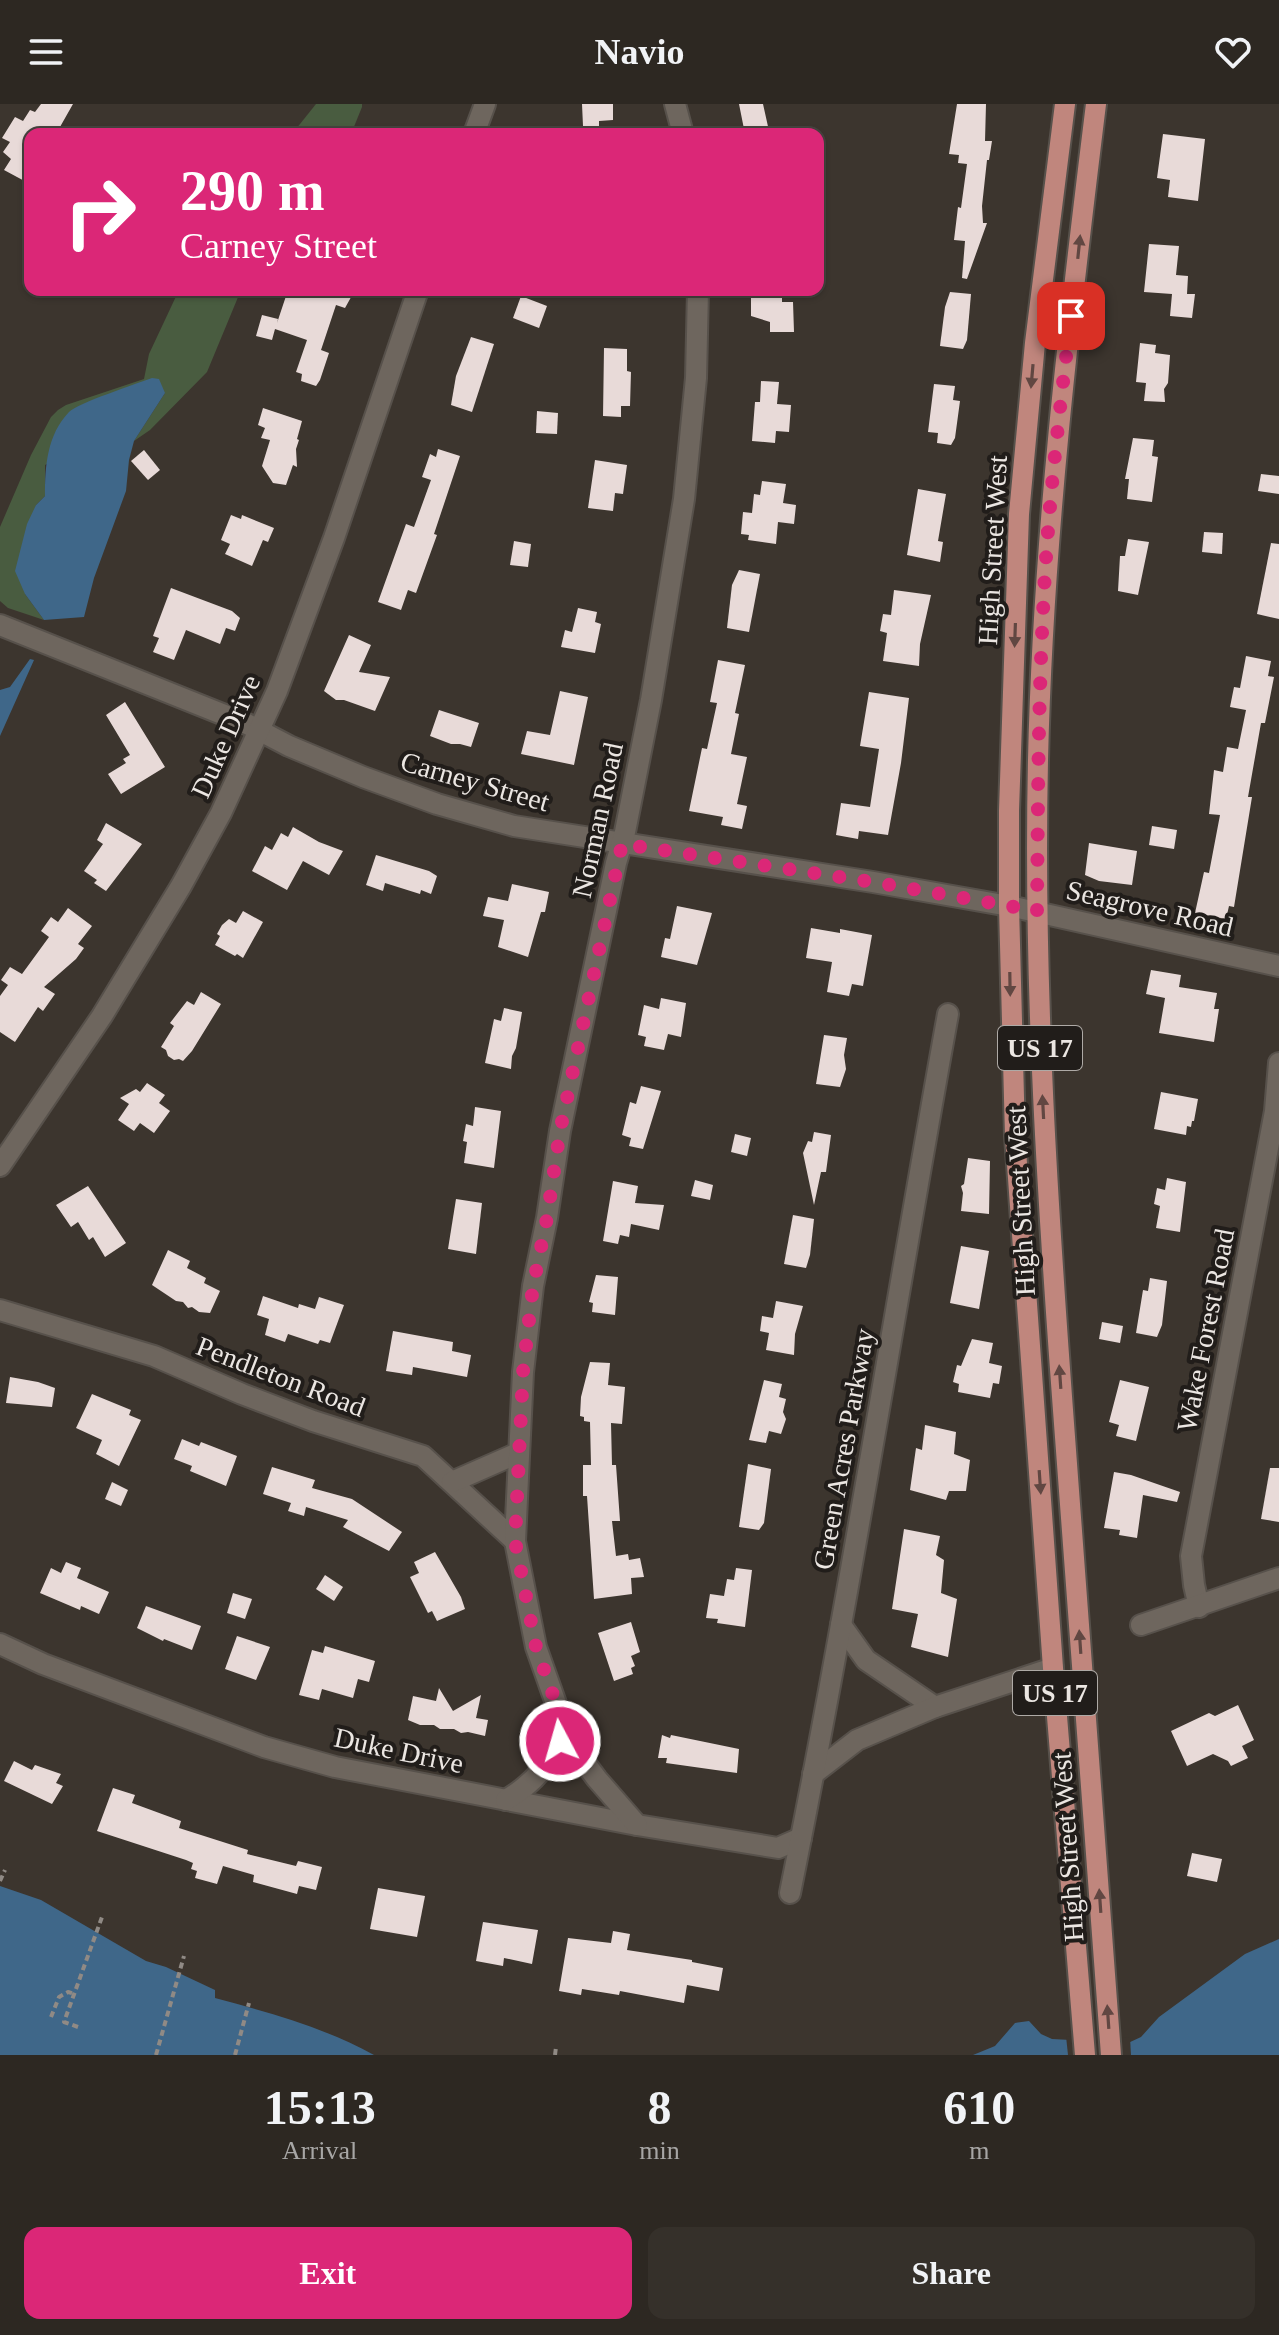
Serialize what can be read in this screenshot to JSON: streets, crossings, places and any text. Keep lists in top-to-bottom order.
{
  "streets": {
    "main road": ["High Street West", "US 17"],
    "street": [
      "Duke Drive",
      "Carney Street",
      "Norman Road",
      "Seagrove Road",
      "Wake Forest Road",
      "Pendleton Road",
      "Green Acres Parkway"
    ]
  },
  "crossings": [
    ["High Street West", "Carney Street"],
    ["High Street West", "Seagrove Road"],
    ["Duke Drive", "Carney Street"],
    ["Duke Drive", "Norman Road"],
    ["Duke Drive", "Green Acres Parkway"],
    ["Carney Street", "Norman Road"],
    ["Carney Street", "Seagrove Road"],
    ["Norman Road", "Pendleton Road"]
  ],
  "page": {
    "header": "Navio",
    "turn": ["290 m", "Carney Street"],
    "eta": [
      "15:13",
      "Arrival",
      "8",
      "min",
      "610",
      "m"
    ],
    "buttons": ["Exit", "Share"]
  }
}
